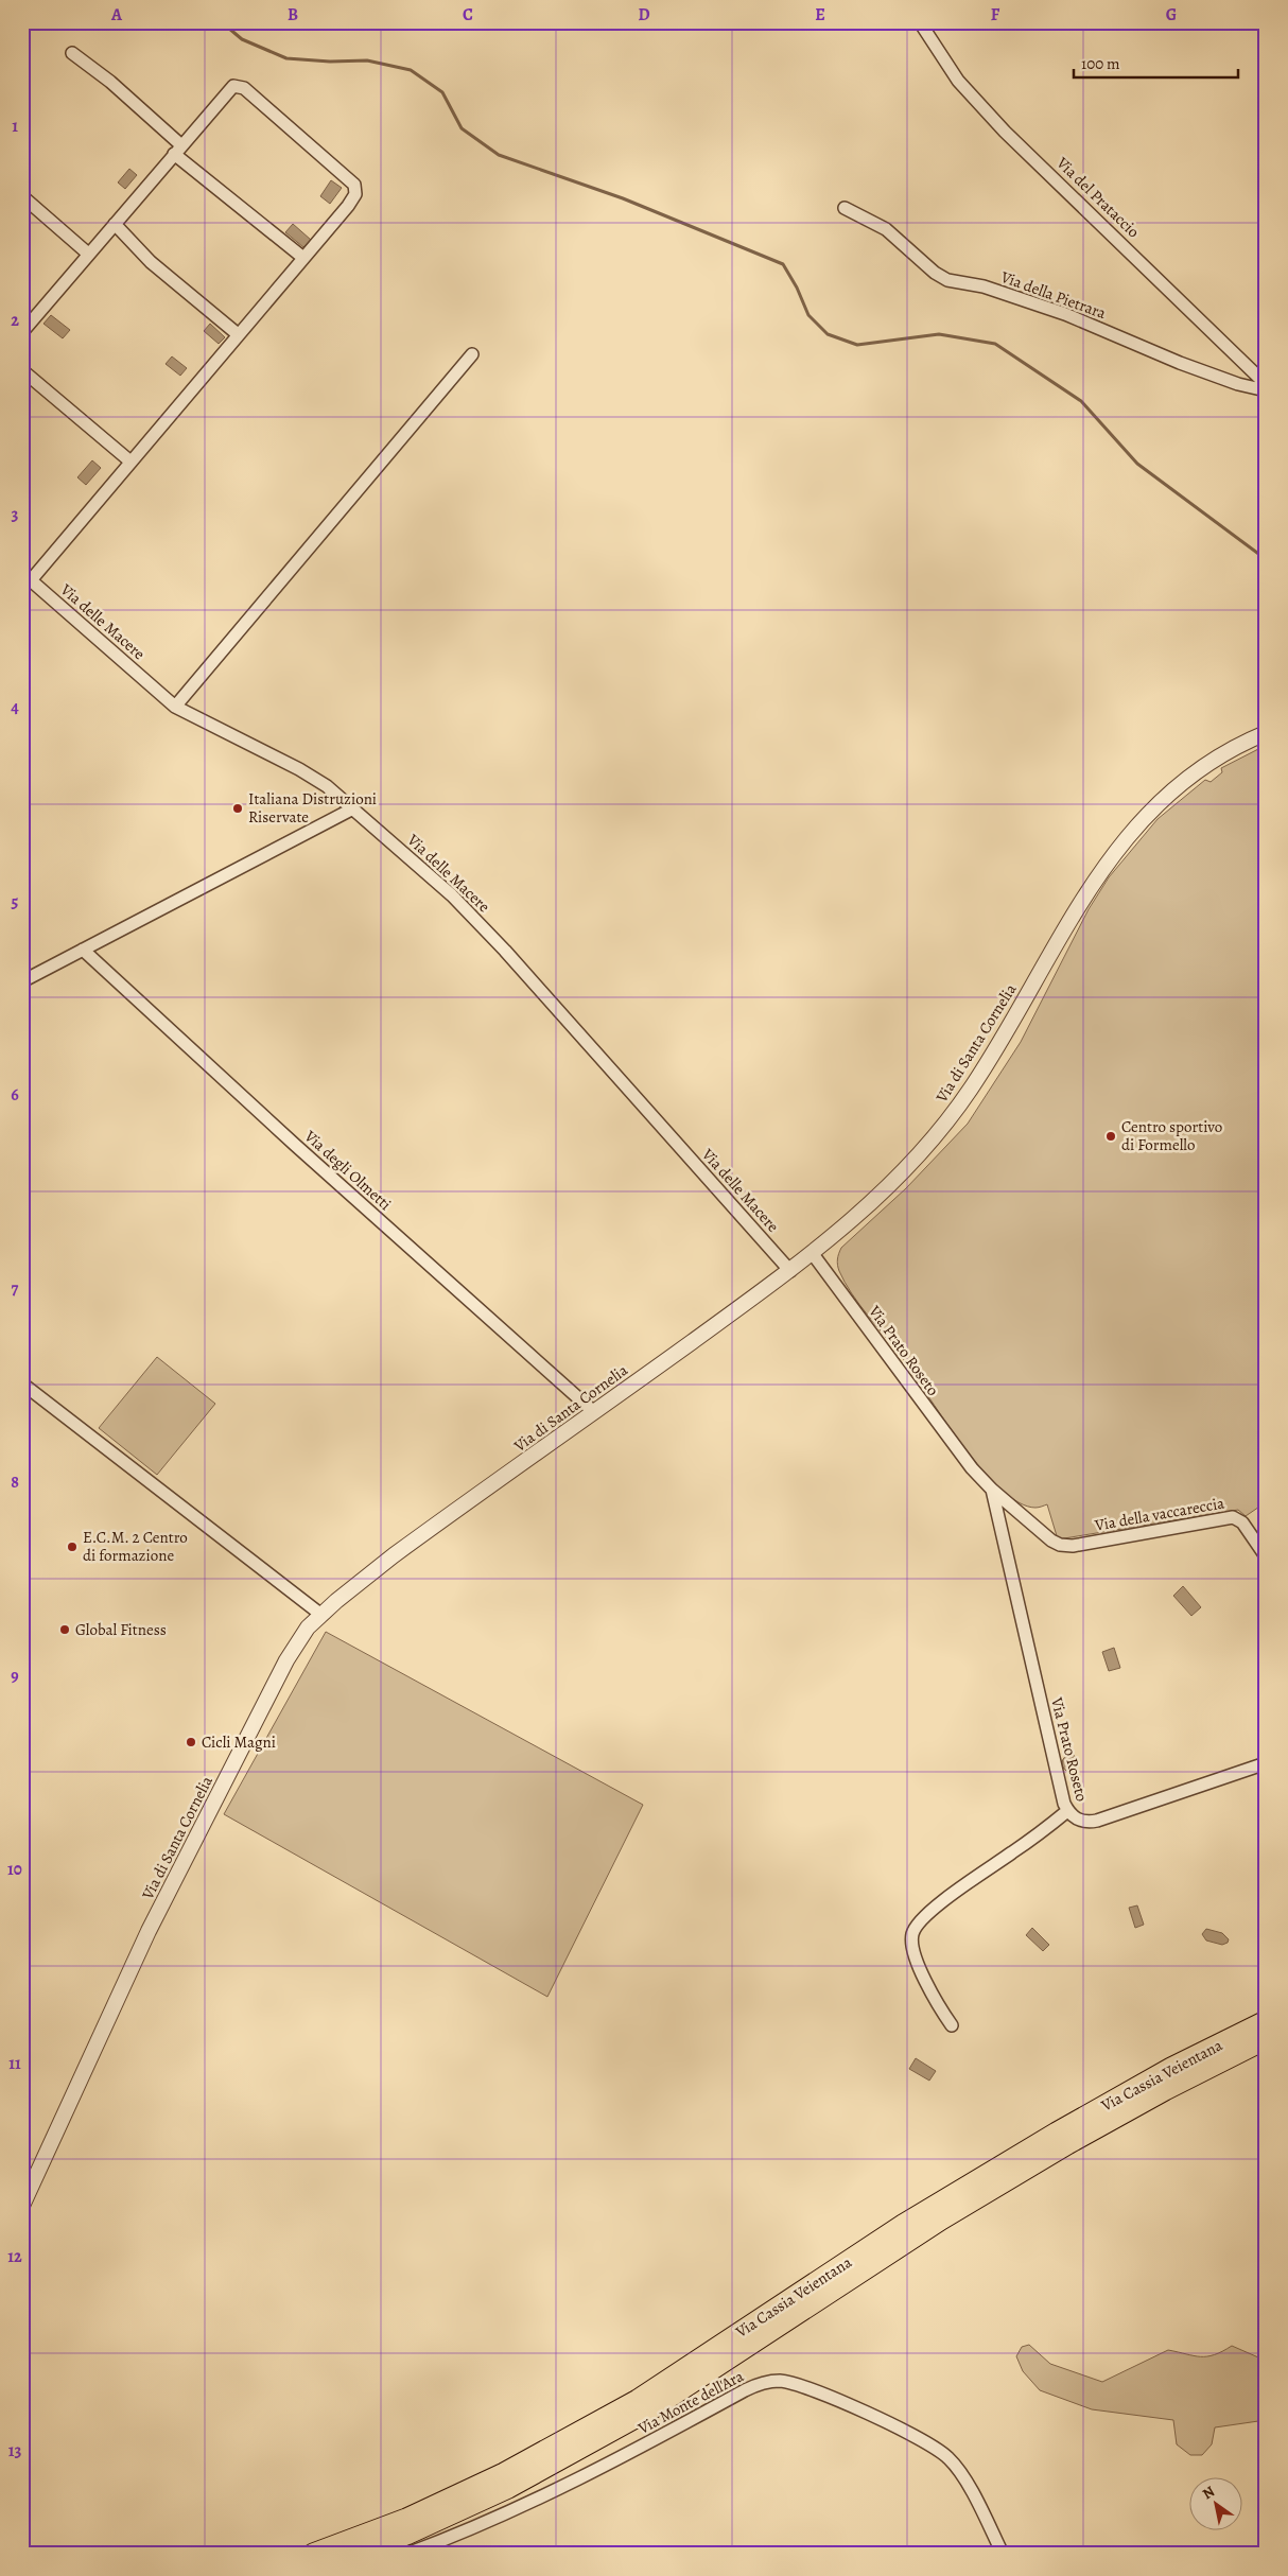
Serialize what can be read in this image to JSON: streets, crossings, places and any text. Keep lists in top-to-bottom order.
{
  "streets": {
    "highway": ["Via Cassia Veientana"],
    "street": [
      "Via del Prataccio",
      "Via della Pietrara",
      "Via delle Macere",
      "Via di Santa Cornelia",
      "Via degli Olmetti",
      "Via Prato Roseto",
      "Via della vaccareccia",
      "Via Monte dell'Ara"
    ]
  },
  "crossings": [
    ["Via delle Macere", "Via di Santa Cornelia"],
    ["Via di Santa Cornelia", "Via degli Olmetti"],
    ["Via di Santa Cornelia", "Via Prato Roseto"],
    ["Via Prato Roseto", "Via della vaccareccia"]
  ],
  "places": [
    "Italiana Distruzioni Riservate",
    "Centro sportivo di Formello",
    "E.C.M. 2 Centro di formazione",
    "Global Fitness",
    "Cicli Magni"
  ],
  "scale_bar": "100 m",
  "north": "top left",
  "grid": {
    "columns": [
      "A",
      "B",
      "C",
      "D",
      "E",
      "F",
      "G"
    ],
    "rows": [
      "1",
      "2",
      "3",
      "4",
      "5",
      "6",
      "7",
      "8",
      "9",
      "10",
      "11",
      "12",
      "13"
    ]
  }
}
